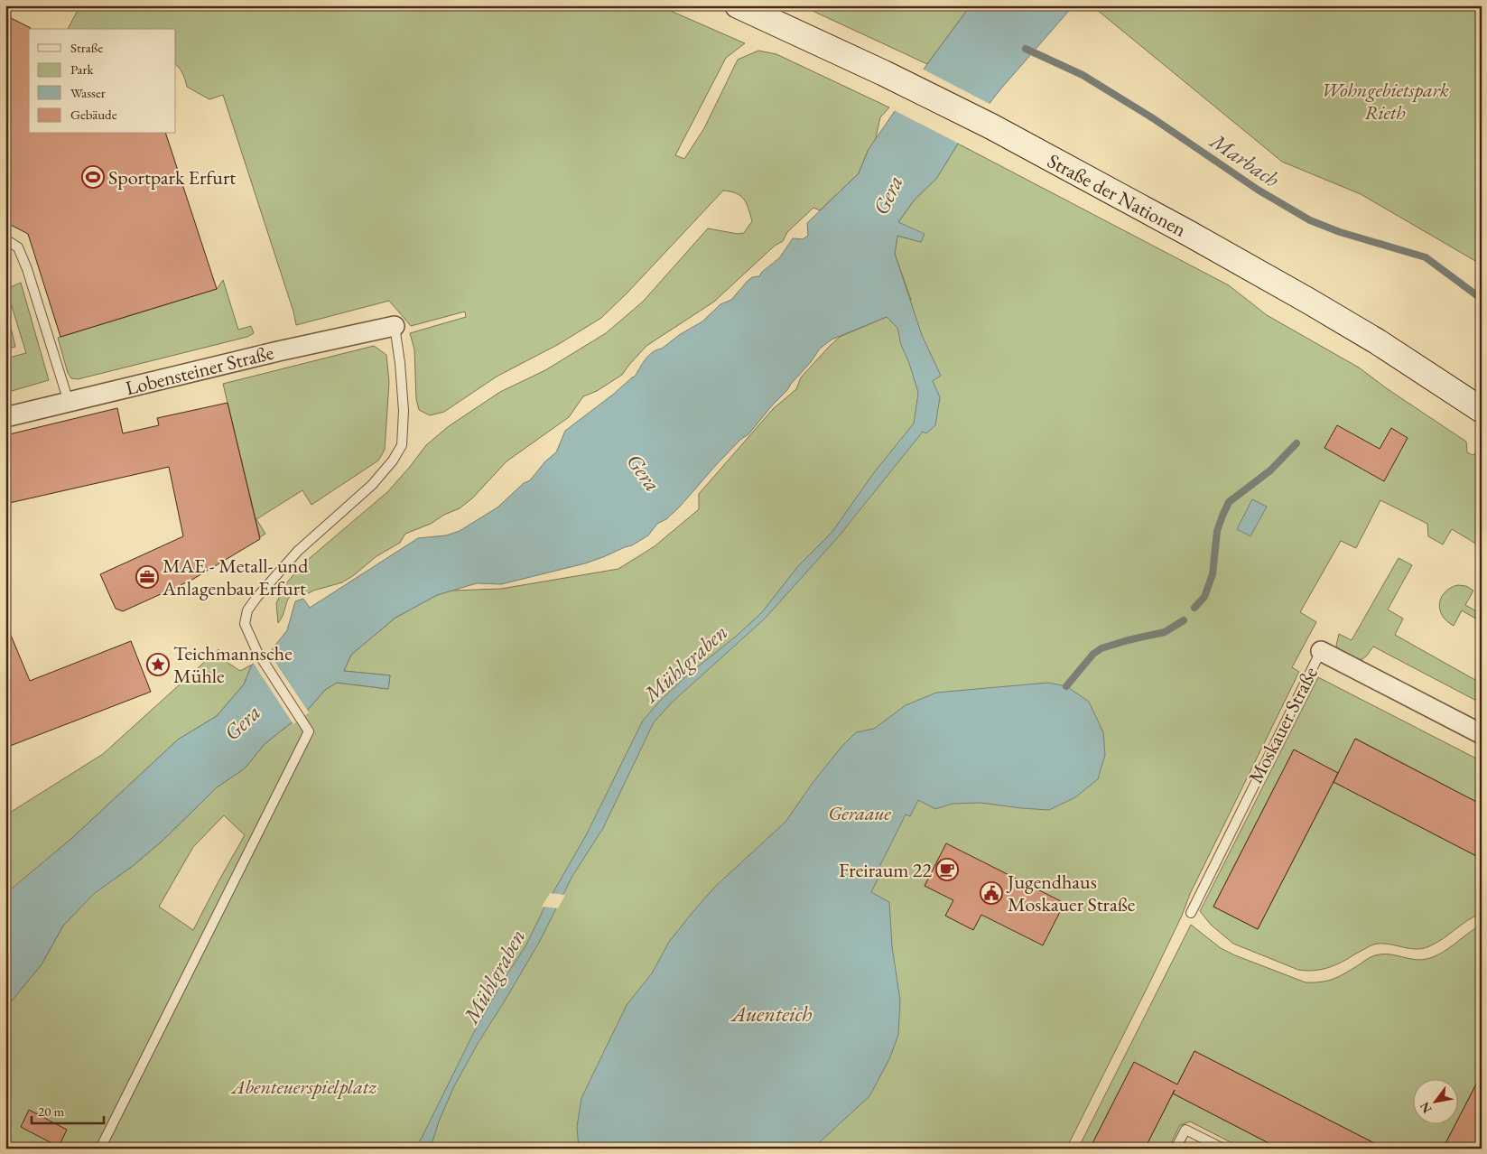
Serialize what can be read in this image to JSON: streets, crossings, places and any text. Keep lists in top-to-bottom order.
{
  "streets": {
    "main road": ["Straße der Nationen"],
    "street": ["Lobensteiner Straße", "Moskauer Straße"]
  },
  "water": [
    "Marbach",
    "Gera",
    "Mühlgraben",
    "Auenteich"
  ],
  "parks": ["Wohngebietspark Rieth", "Geraaue", "Abenteuerspielplatz"],
  "places": {
    "sports": ["Sportpark Erfurt"],
    "office": ["MAE - Metall- und Anlagenbau Erfurt"],
    "place": ["Teichmannsche Mühle"],
    "cafe": ["Freiraum 22"],
    "public building": ["Jugendhaus Moskauer Straße"]
  },
  "legend": [
    "Straße",
    "Park",
    "Wasser",
    "Gebäude"
  ],
  "scale_bar": "20 m",
  "north": "bottom left"
}
